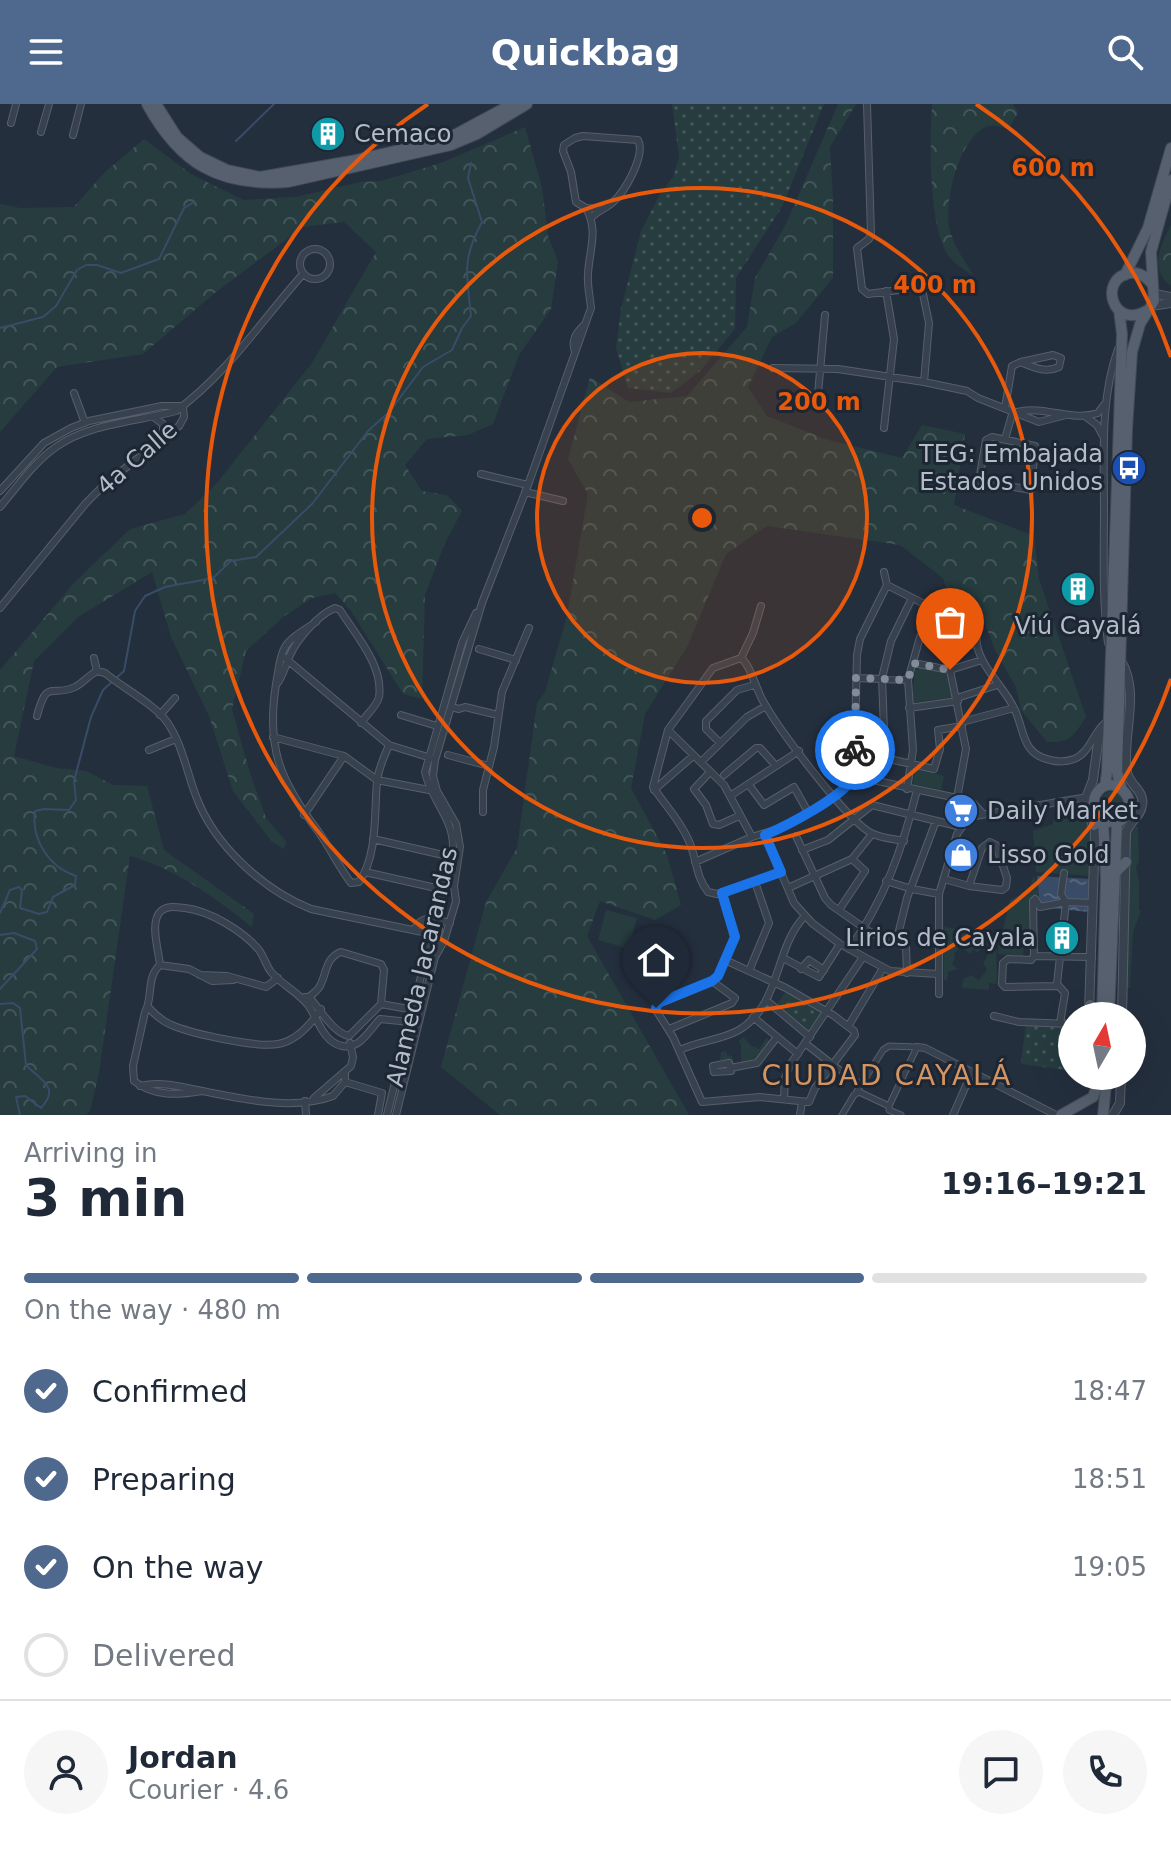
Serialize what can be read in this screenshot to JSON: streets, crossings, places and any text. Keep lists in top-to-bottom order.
{
  "streets": {
    "street": ["4a Calle", "Alameda Jacarandas"]
  },
  "districts": ["CIUDAD CAYALÁ"],
  "places": {
    "building": ["Cemaco", "Viú Cayalá", "Lirios de Cayala"],
    "bus stop": ["TEG: Embajada Estados Unidos"],
    "supermarket": ["Daily Market"],
    "shop": ["Lisso Gold"]
  },
  "north": "top",
  "page": {
    "header": "Quickbag",
    "heading": ["3 min", "Arriving in", "19:16–19:21"],
    "panel": ["Jordan", "Courier · 4.6"],
    "bar": "On the way · 480 m",
    "list": [
      ["Confirmed", "18:47"],
      ["Preparing", "18:51"],
      ["On the way", "19:05"],
      "Delivered"
    ]
  },
  "rings": ["600 m", "400 m", "200 m"]
}
